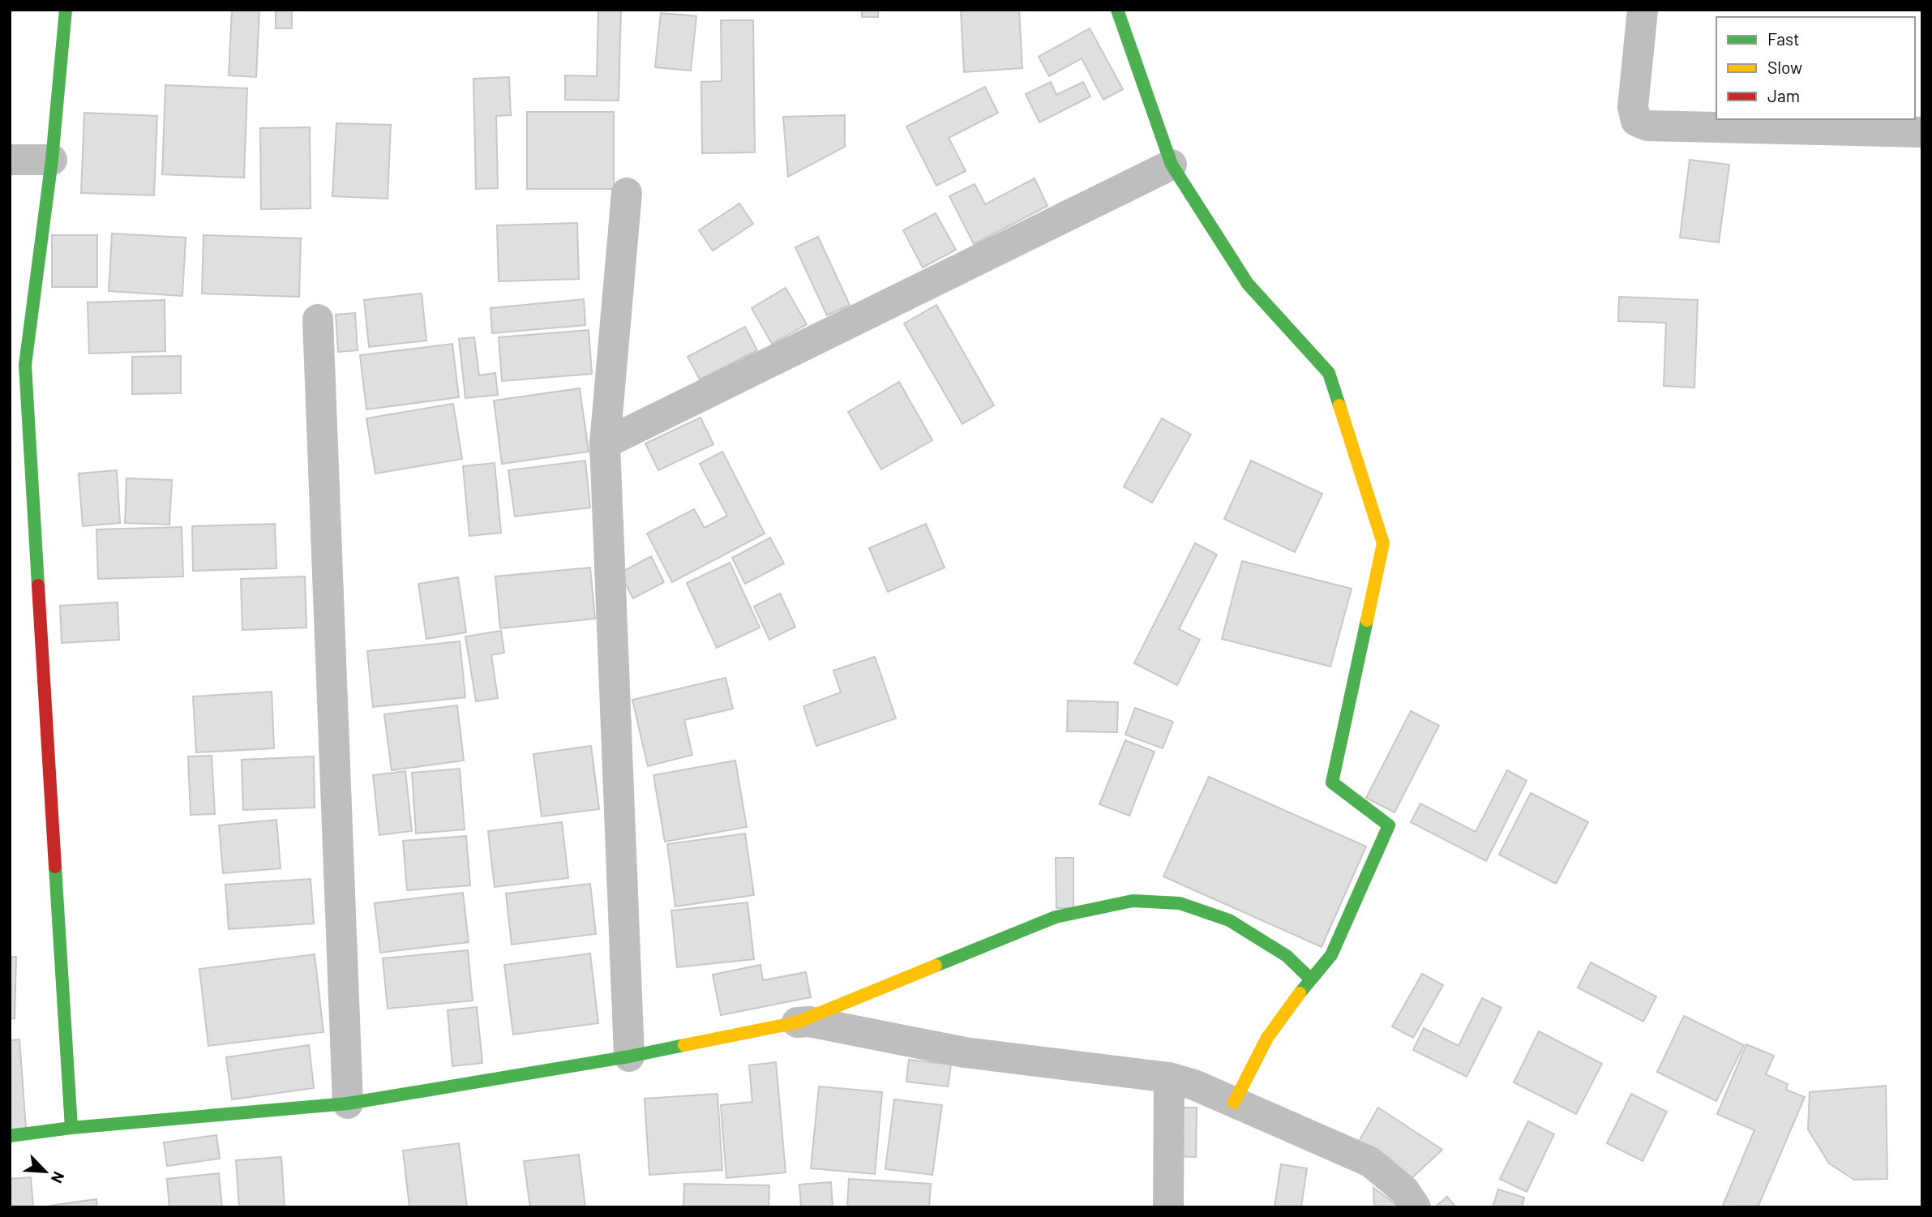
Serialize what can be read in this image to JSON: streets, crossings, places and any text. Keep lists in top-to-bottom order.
{
  "legend": ["Fast", "Slow", "Jam"],
  "north": "bottom right"
}
